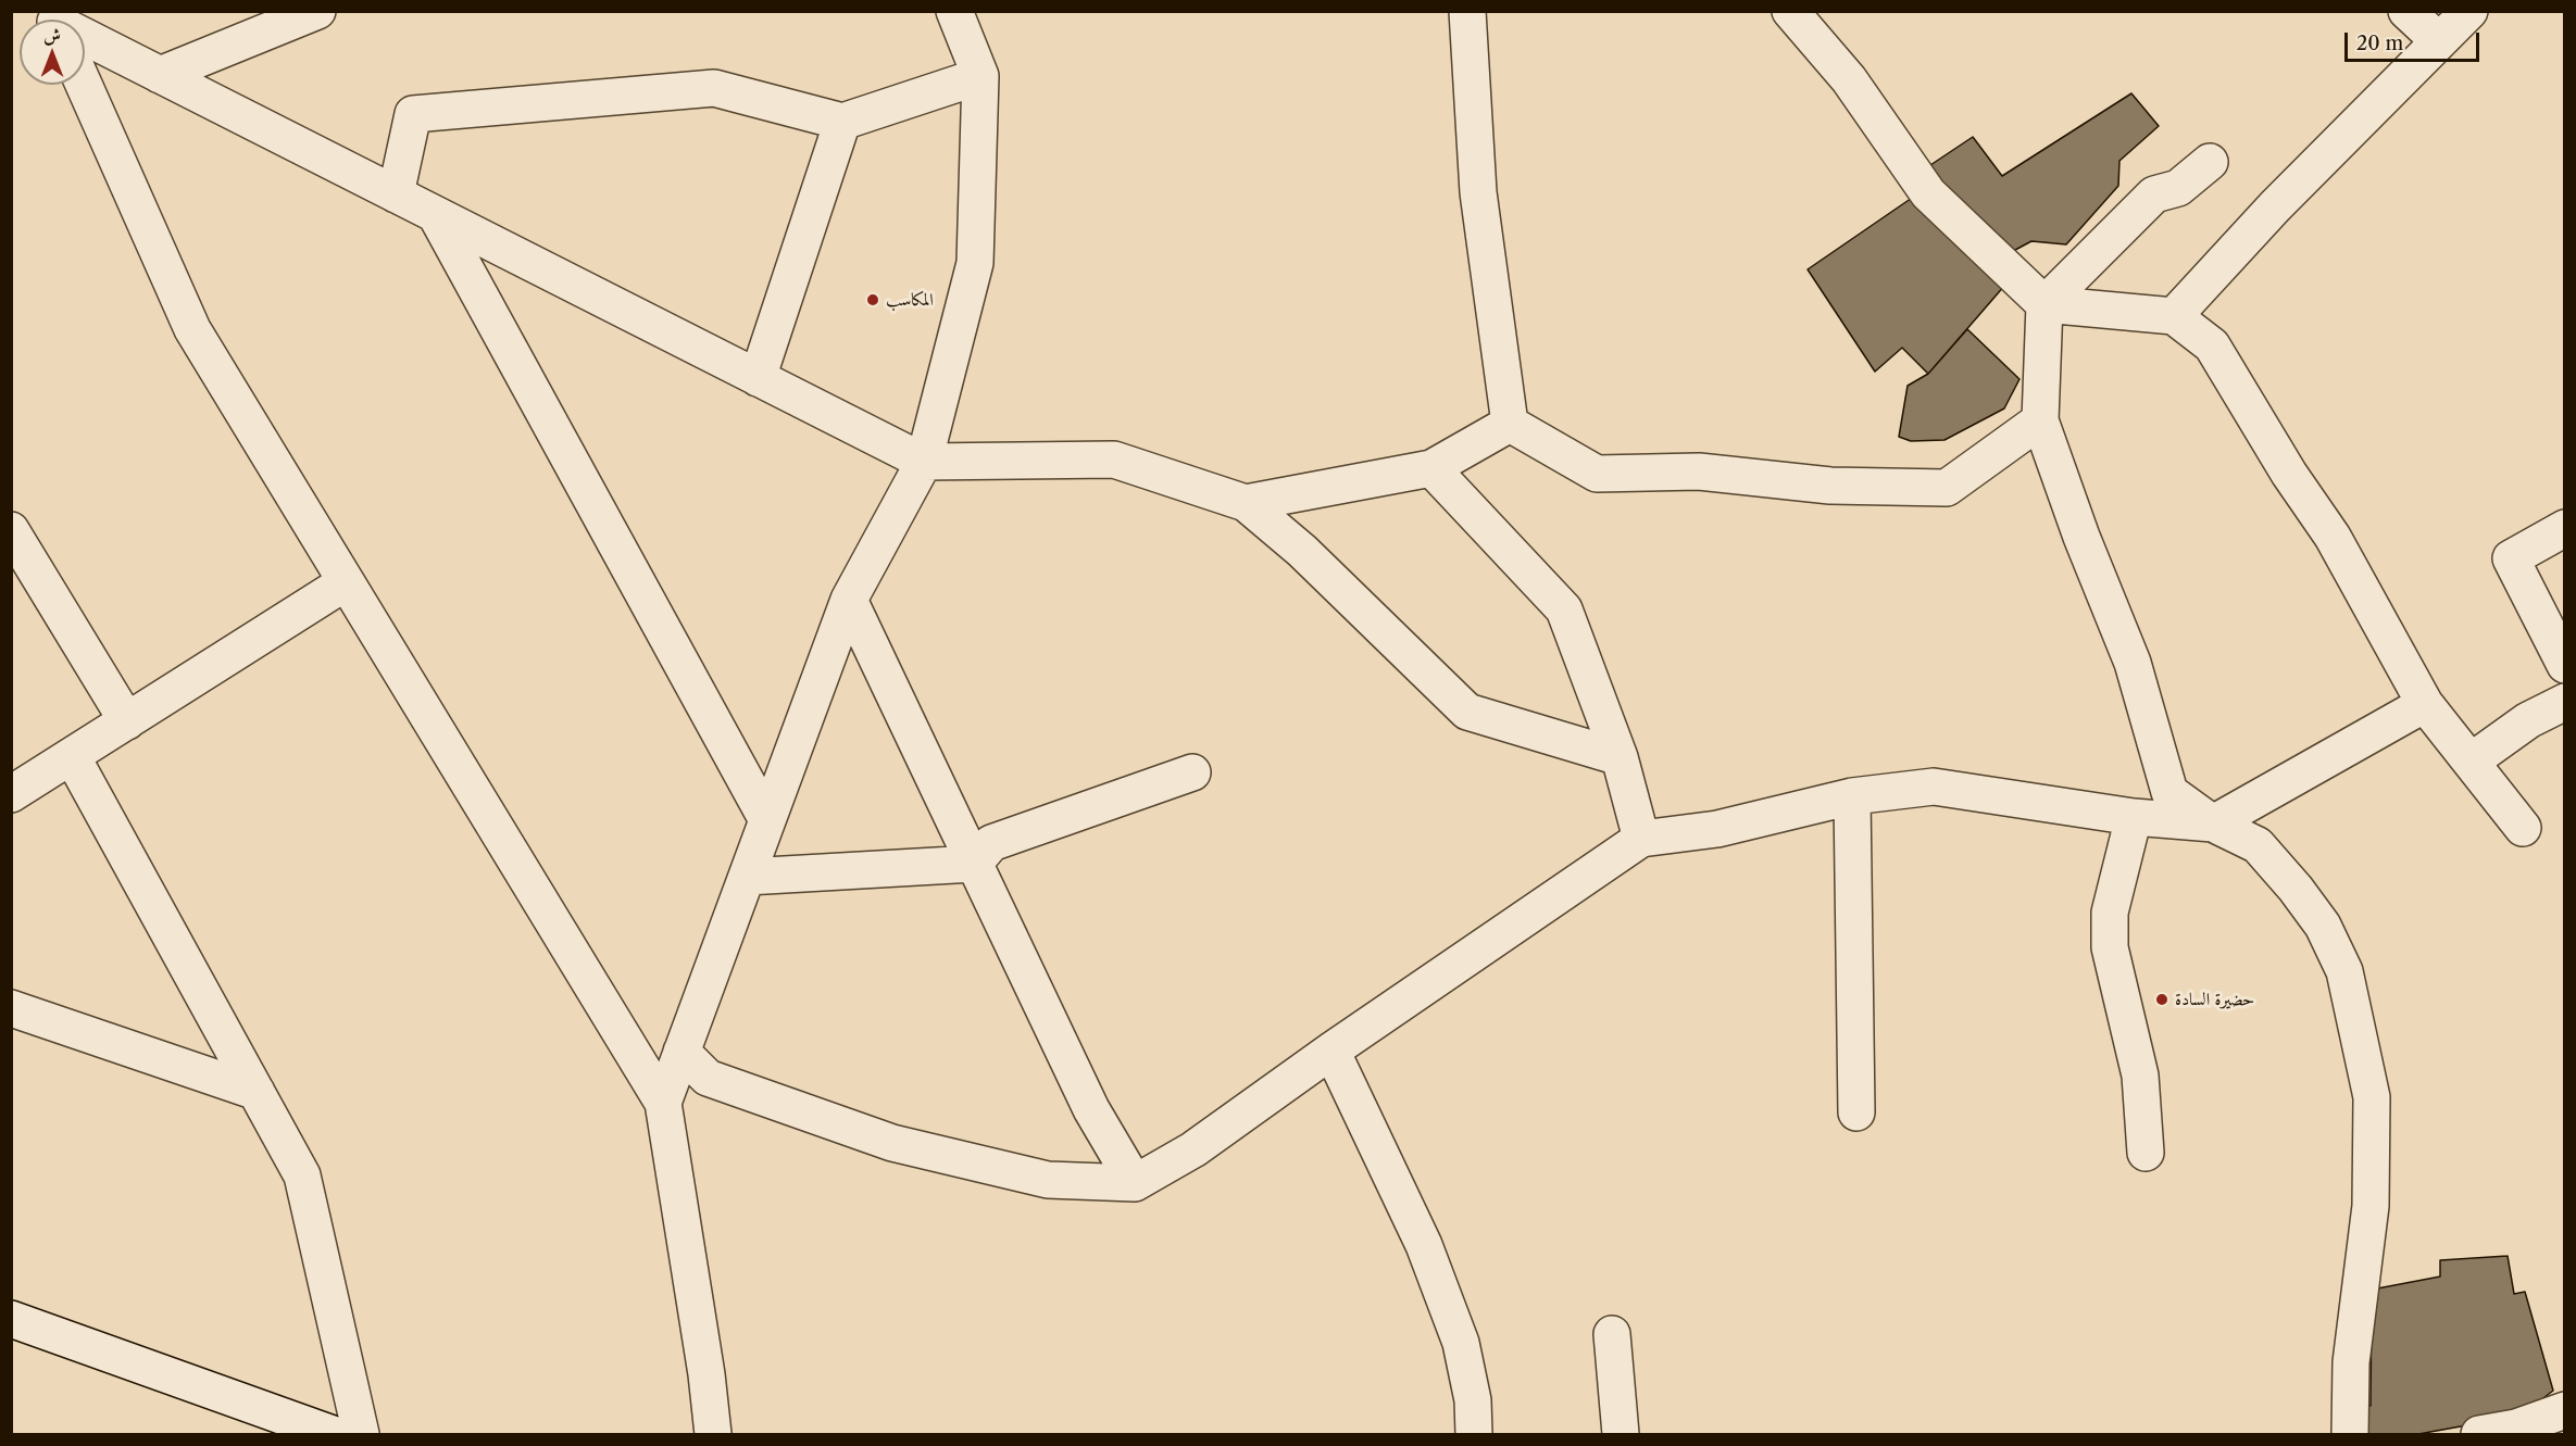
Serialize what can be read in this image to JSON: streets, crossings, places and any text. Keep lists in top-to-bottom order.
{
  "places": ["المكاسب", "حضيرة السادة"],
  "scale_bar": "20 m",
  "north": "top"
}
